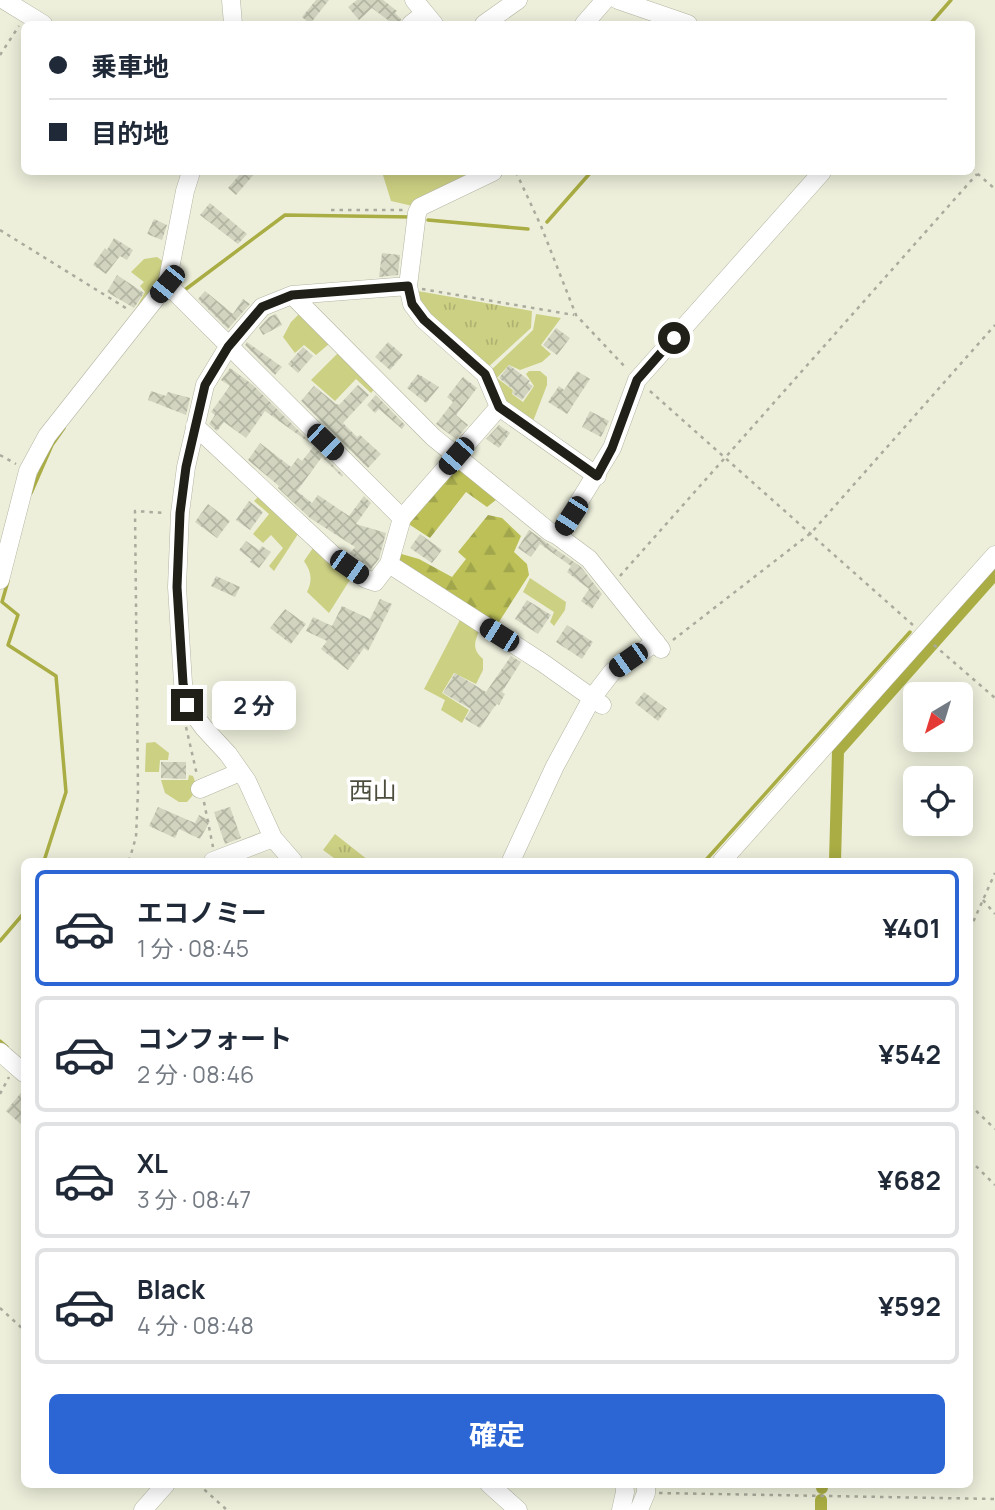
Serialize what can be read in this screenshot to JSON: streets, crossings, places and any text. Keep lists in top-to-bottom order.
{
  "districts": ["西山"],
  "north": "bottom left",
  "page": {
    "banner": ["乗車地", "目的地"],
    "bubble": "2 分",
    "list": [
      {
        "name": "エコノミー",
        "note": "1 分 · 08:45",
        "value": "¥401"
      },
      {
        "name": "コンフォート",
        "note": "2 分 · 08:46",
        "value": "¥542"
      },
      {
        "name": "XL",
        "note": "3 分 · 08:47",
        "value": "¥682"
      },
      {
        "name": "Black",
        "note": "4 分 · 08:48",
        "value": "¥592"
      }
    ],
    "buttons": "確定"
  }
}
